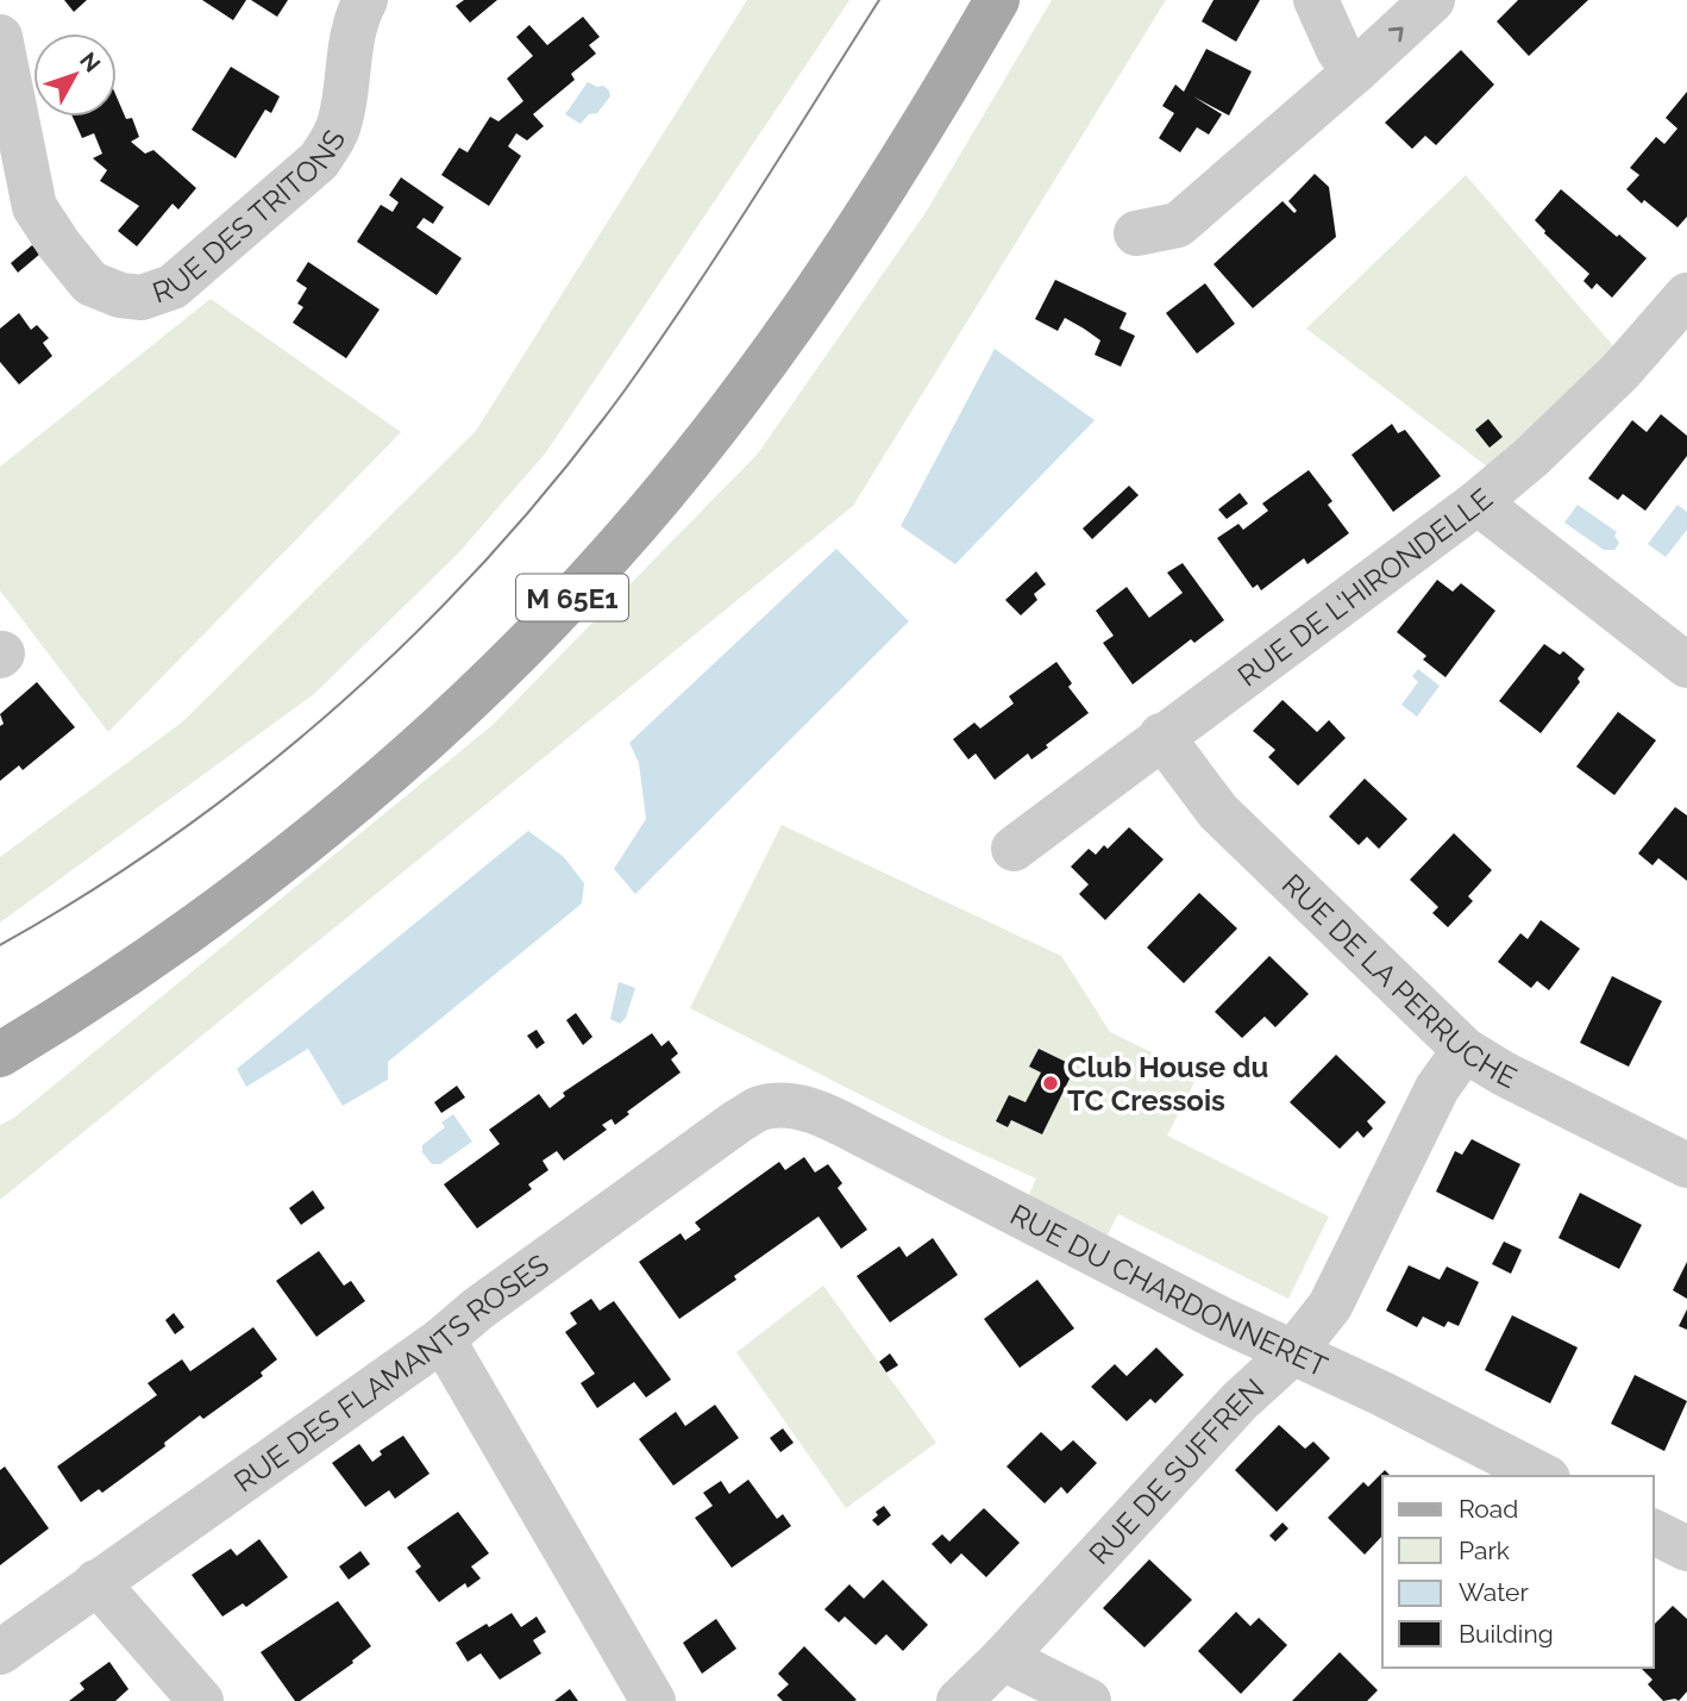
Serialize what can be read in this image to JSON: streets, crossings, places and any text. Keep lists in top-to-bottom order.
{
  "streets": {
    "main road": ["M 65E1"],
    "street": [
      "RUE DES TRITONS",
      "RUE DE L'HIRONDELLE",
      "RUE DE LA PERRUCHE",
      "RUE DU CHARDONNERET",
      "RUE DES FLAMANTS ROSES",
      "RUE DE SUFFREN"
    ]
  },
  "crossings": [
    ["RUE DE L'HIRONDELLE", "RUE DE LA PERRUCHE"],
    ["RUE DE LA PERRUCHE", "RUE DE SUFFREN"],
    ["RUE DU CHARDONNERET", "RUE DES FLAMANTS ROSES"],
    ["RUE DU CHARDONNERET", "RUE DE SUFFREN"]
  ],
  "places": ["Club House du TC Cressois"],
  "legend": [
    "Road",
    "Park",
    "Water",
    "Building"
  ],
  "north": "top right"
}
